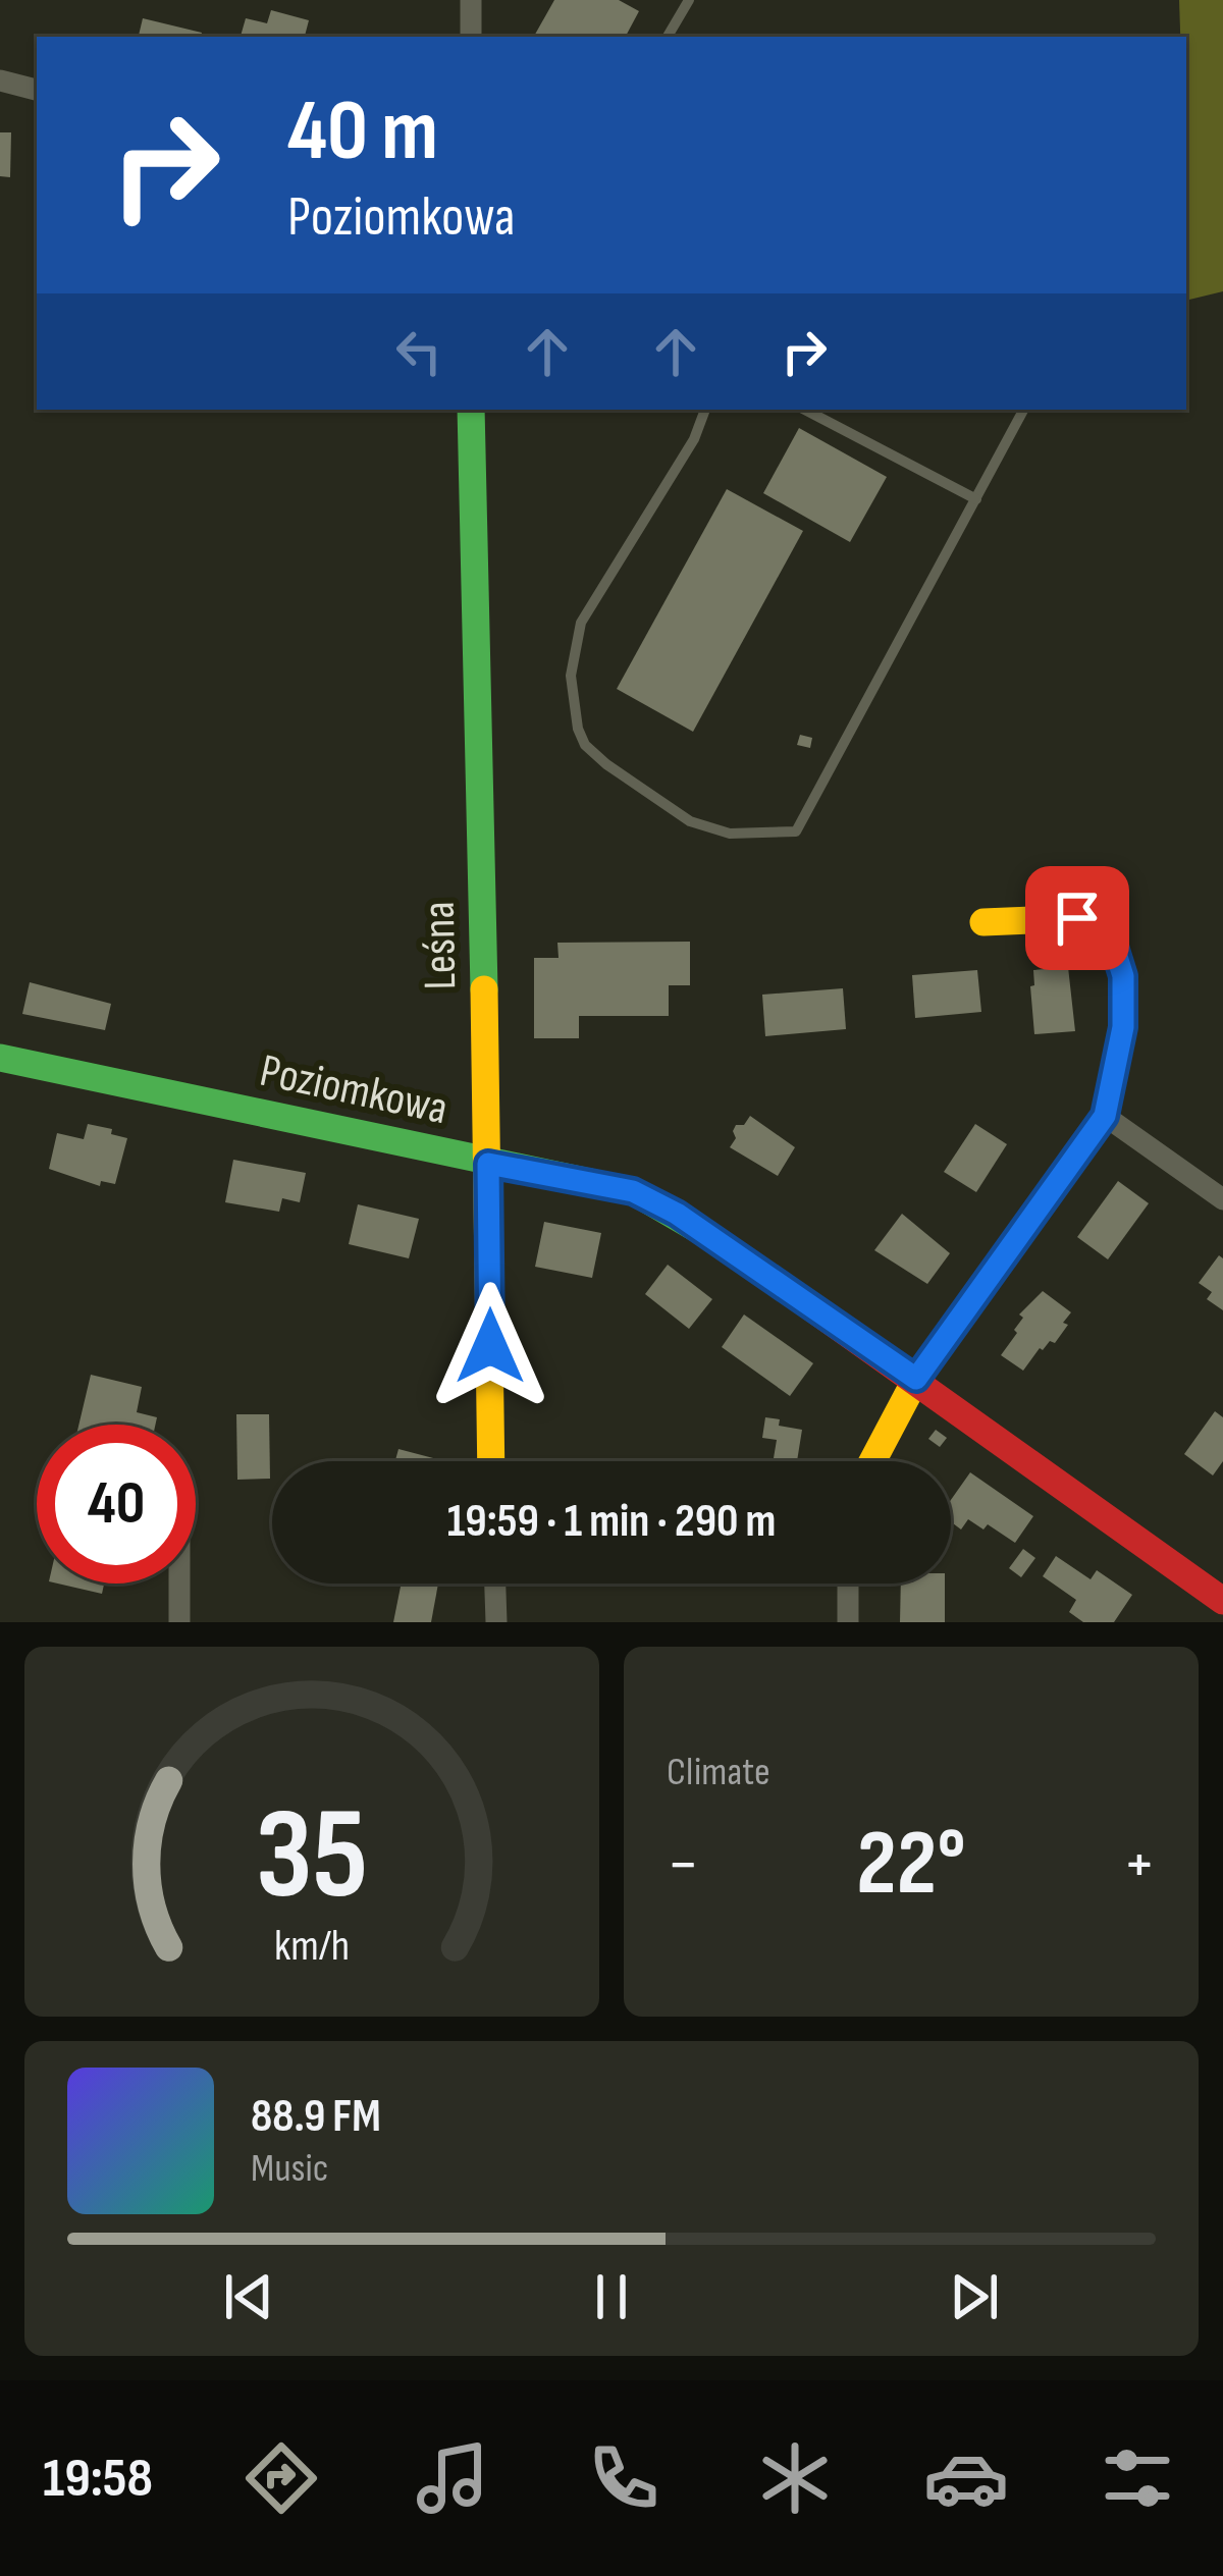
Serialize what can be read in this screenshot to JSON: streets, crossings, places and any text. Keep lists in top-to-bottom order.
{
  "streets": {
    "street": ["Leśna", "Poziomkowa"]
  },
  "crossings": [
    ["Leśna", "Poziomkowa"]
  ],
  "page": {
    "turn": ["40 m", "Poziomkowa"],
    "limit": "40",
    "trip": "19:59 · 1 min · 290 m",
    "tile": "Climate",
    "heat": ["−", "22°", "+"],
    "song": ["88.9 FM", "Music"],
    "tabs": "19:58",
    "gauge": ["35", "km/h"]
  }
}
